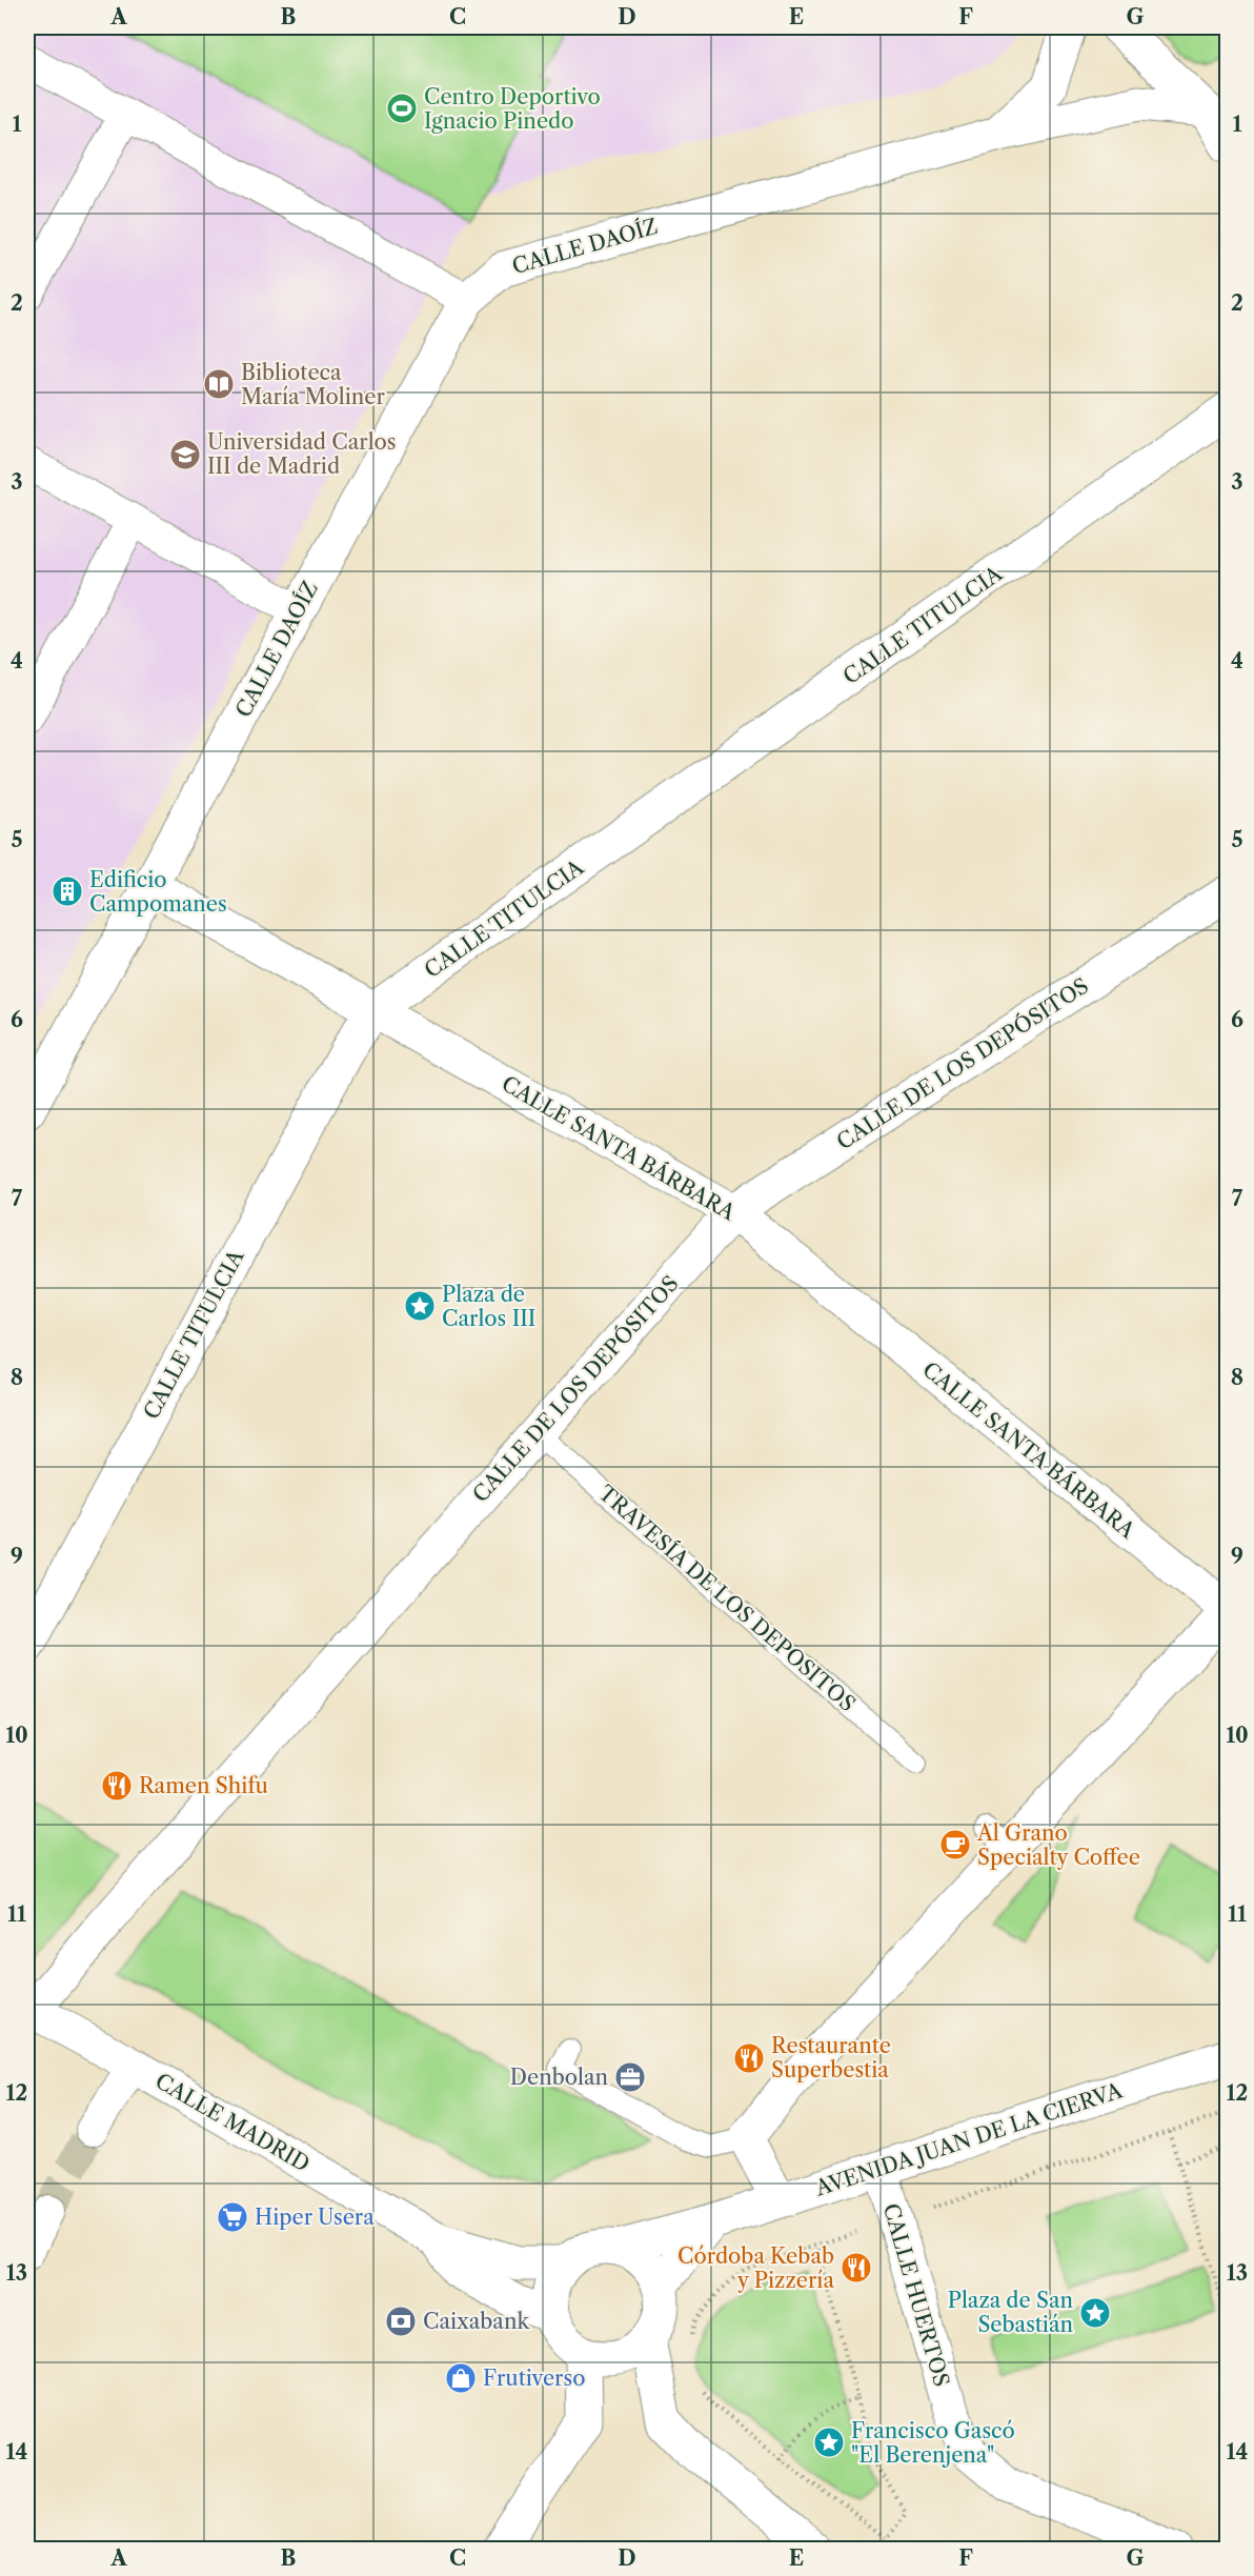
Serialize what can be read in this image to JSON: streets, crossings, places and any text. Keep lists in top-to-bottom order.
{
  "streets": {
    "street": [
      "CALLE DAOÍZ",
      "CALLE TITULCIA",
      "CALLE DE LOS DEPÓSITOS",
      "CALLE SANTA BÁRBARA",
      "CALLE MADRID",
      "AVENIDA JUAN DE LA CIERVA",
      "CALLE HUERTOS"
    ],
    "lane": ["TRAVESÍA DE LOS DEPOSITOS"]
  },
  "crossings": [
    ["CALLE DAOÍZ", "CALLE SANTA BÁRBARA"],
    ["CALLE TITULCIA", "CALLE SANTA BÁRBARA"],
    ["CALLE DE LOS DEPÓSITOS", "CALLE SANTA BÁRBARA"],
    ["CALLE DE LOS DEPÓSITOS", "TRAVESÍA DE LOS DEPOSITOS"],
    ["CALLE DE LOS DEPÓSITOS", "CALLE MADRID"],
    ["CALLE MADRID", "AVENIDA JUAN DE LA CIERVA"],
    ["AVENIDA JUAN DE LA CIERVA", "CALLE HUERTOS"]
  ],
  "places": {
    "sports": ["Centro Deportivo Ignacio Pinedo"],
    "library": ["Biblioteca María Moliner"],
    "school or university": ["Universidad Carlos III de Madrid"],
    "building": ["Edificio Campomanes"],
    "place": ["Plaza de Carlos III", "Plaza de San Sebastián", "Francisco Gascó \"El Berenjena\""],
    "restaurant": ["Ramen Shifu", "Restaurante Superbestia", "Córdoba Kebab y Pizzería"],
    "cafe": ["Al Grano Specialty Coffee"],
    "office": ["Denbolan"],
    "supermarket": ["Hiper Usera"],
    "bank": ["Caixabank"],
    "shop": ["Frutiverso"]
  },
  "grid": {
    "columns": [
      "A",
      "B",
      "C",
      "D",
      "E",
      "F",
      "G"
    ],
    "rows": [
      "1",
      "2",
      "3",
      "4",
      "5",
      "6",
      "7",
      "8",
      "9",
      "10",
      "11",
      "12",
      "13",
      "14"
    ]
  }
}
